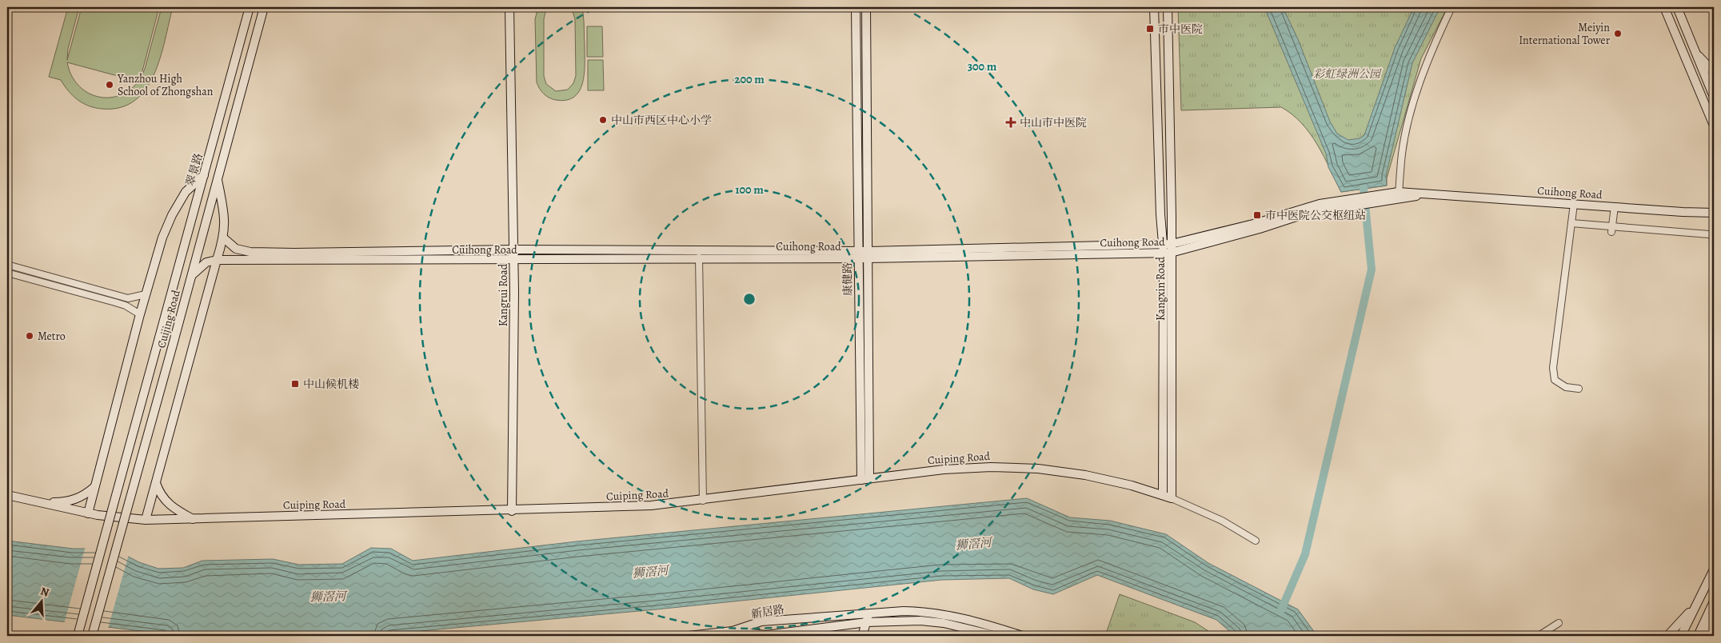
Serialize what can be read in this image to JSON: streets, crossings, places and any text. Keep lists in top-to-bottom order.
{
  "streets": {
    "street": [
      "翠景路",
      "Cuihong Road",
      "康健路",
      "Kangxin Road",
      "Kangrui Road",
      "Cuijing Road",
      "Cuiping Road",
      "新居路"
    ]
  },
  "crossings": [
    ["Cuihong Road", "康健路"],
    ["Cuihong Road", "Kangxin Road"],
    ["Cuihong Road", "Kangrui Road"],
    ["Cuihong Road", "Cuijing Road"],
    ["康健路", "Cuiping Road"],
    ["Kangxin Road", "Cuiping Road"],
    ["Kangrui Road", "Cuiping Road"]
  ],
  "water": ["狮滘河"],
  "parks": ["彩虹绿洲公园"],
  "places": {
    "transit": ["市中医院", "市中医院公交枢纽站", "中山候机楼"],
    "other": [
      "Meiyin International Tower",
      "Yanzhou High School of Zhongshan",
      "中山市西区中心小学",
      "Metro"
    ],
    "health": ["中山市中医院"]
  },
  "north": "top",
  "rings": ["300 m", "200 m", "100 m"]
}
